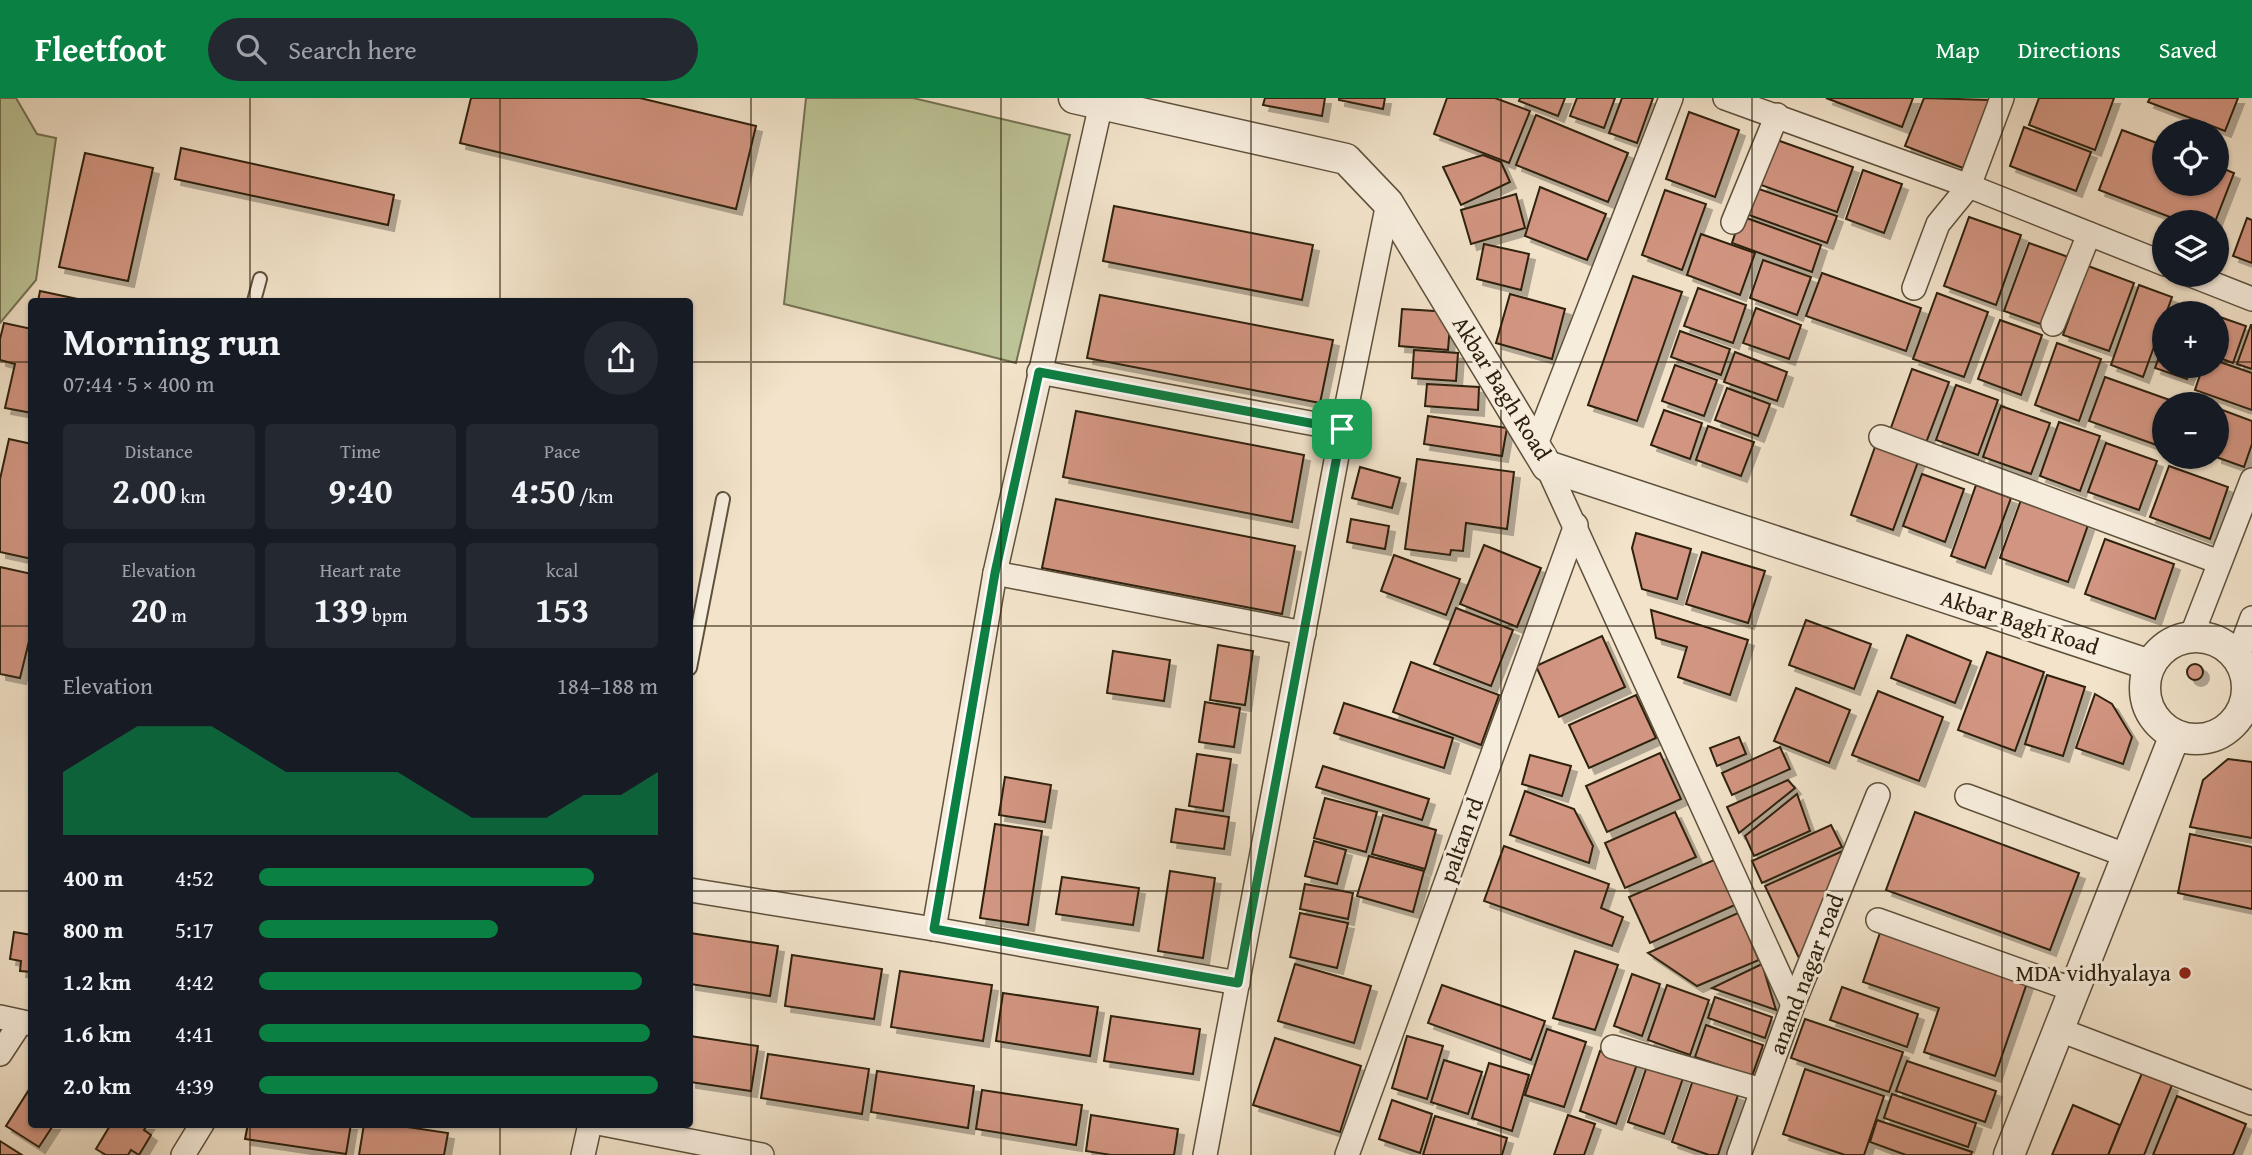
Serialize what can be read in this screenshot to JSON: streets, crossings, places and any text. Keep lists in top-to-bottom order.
{
  "streets": {
    "street": ["Akbar Bagh Road", "paltan rd", "anand nagar road"]
  },
  "places": ["MDA vidhyalaya"],
  "page": {
    "header": "Fleetfoot",
    "search": "Search here",
    "nav": ["Map", "Directions", "Saved"],
    "map_buttons": ["+", "−"],
    "heading": ["Morning run", "07:44 · 5 × 400 m"],
    "stats": [
      ["Distance", "2.00 km"],
      ["Time", "9:40"],
      ["Pace", "4:50 /km"],
      ["Elevation", "20 m"],
      ["Heart rate", "139 bpm"],
      ["kcal", "153"]
    ],
    "chart": ["Elevation", "184–188 m"],
    "list": [
      {
        "name": "400 m",
        "note": "4:52"
      },
      {
        "name": "800 m",
        "note": "5:17"
      },
      {
        "name": "1.2 km",
        "note": "4:42"
      },
      {
        "name": "1.6 km",
        "note": "4:41"
      },
      {
        "name": "2.0 km",
        "note": "4:39"
      }
    ]
  }
}
